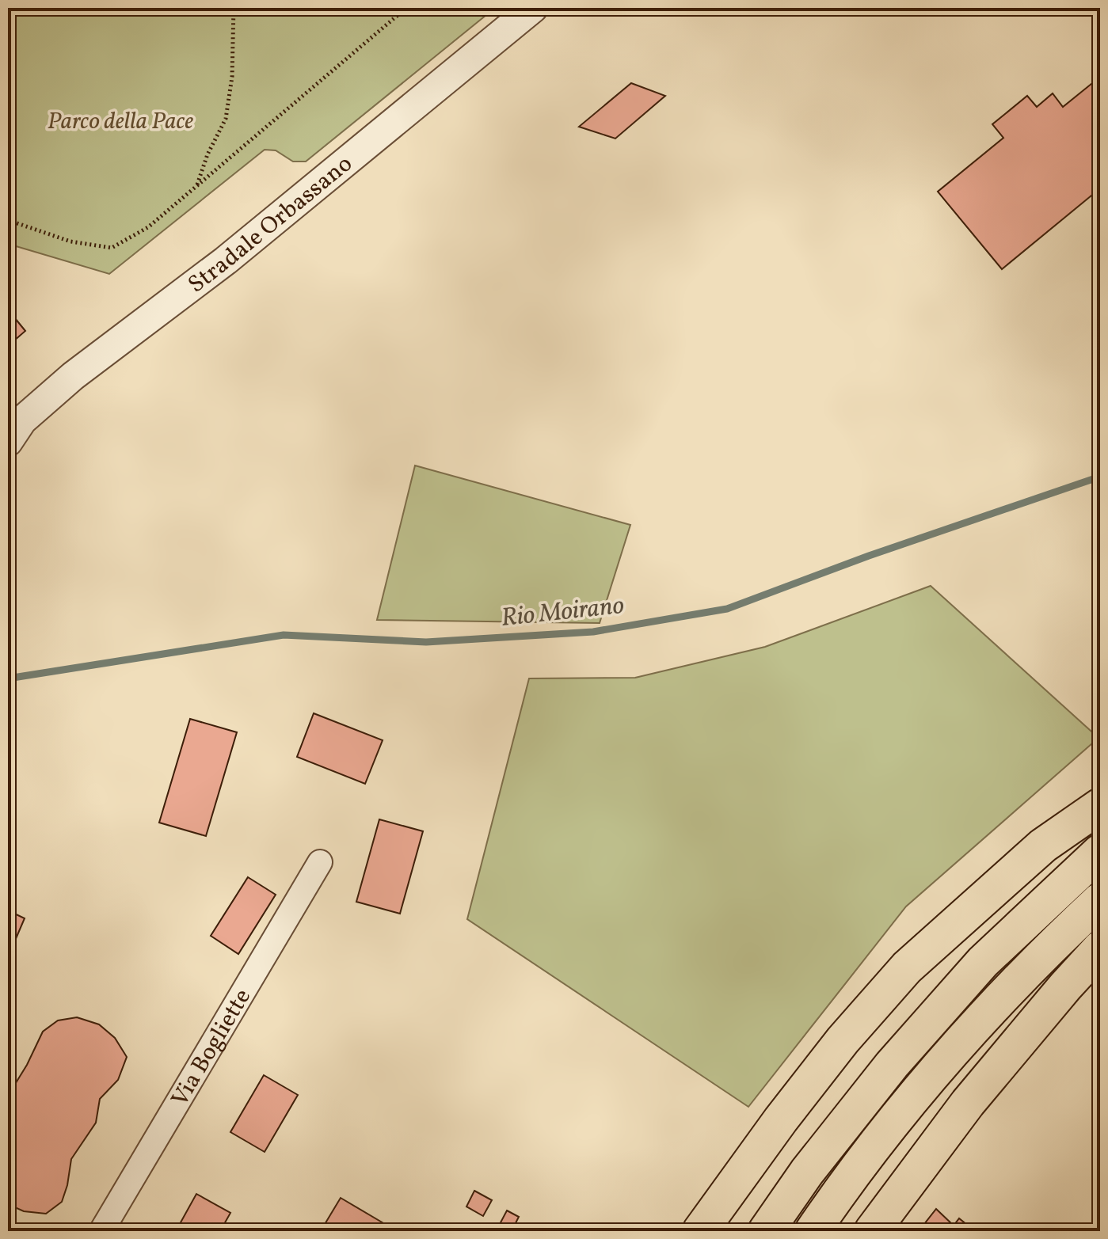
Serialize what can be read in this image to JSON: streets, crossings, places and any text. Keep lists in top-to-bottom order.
{
  "streets": {
    "street": ["Stradale Orbassano", "Via Bogliette"]
  },
  "water": ["Rio Moirano"],
  "parks": ["Parco della Pace"]
}
